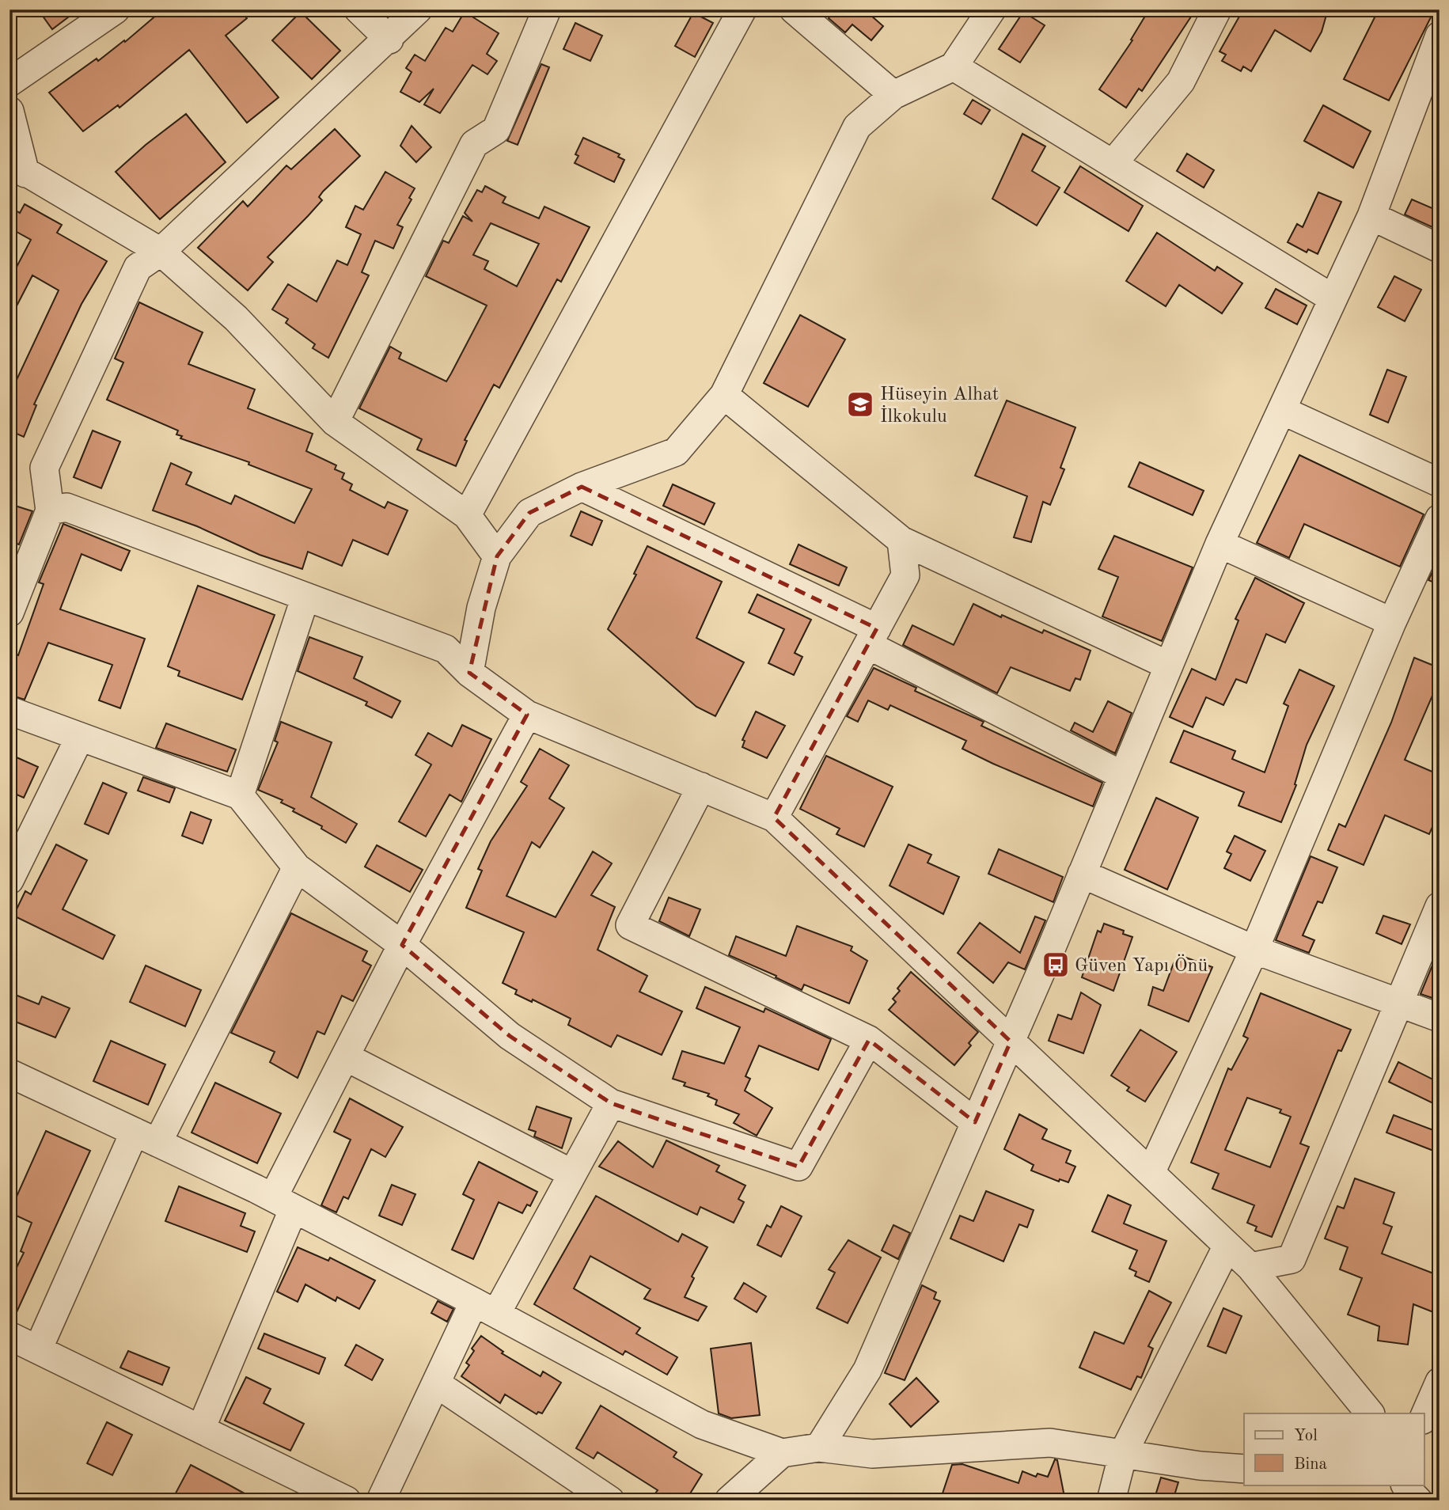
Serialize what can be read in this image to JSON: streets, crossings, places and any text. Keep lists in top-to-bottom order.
{
  "places": {
    "school or university": ["Hüseyin Alhat İlkokulu"],
    "bus stop": ["Güven Yapı Önü"]
  },
  "legend": ["Yol", "Bina"]
}
